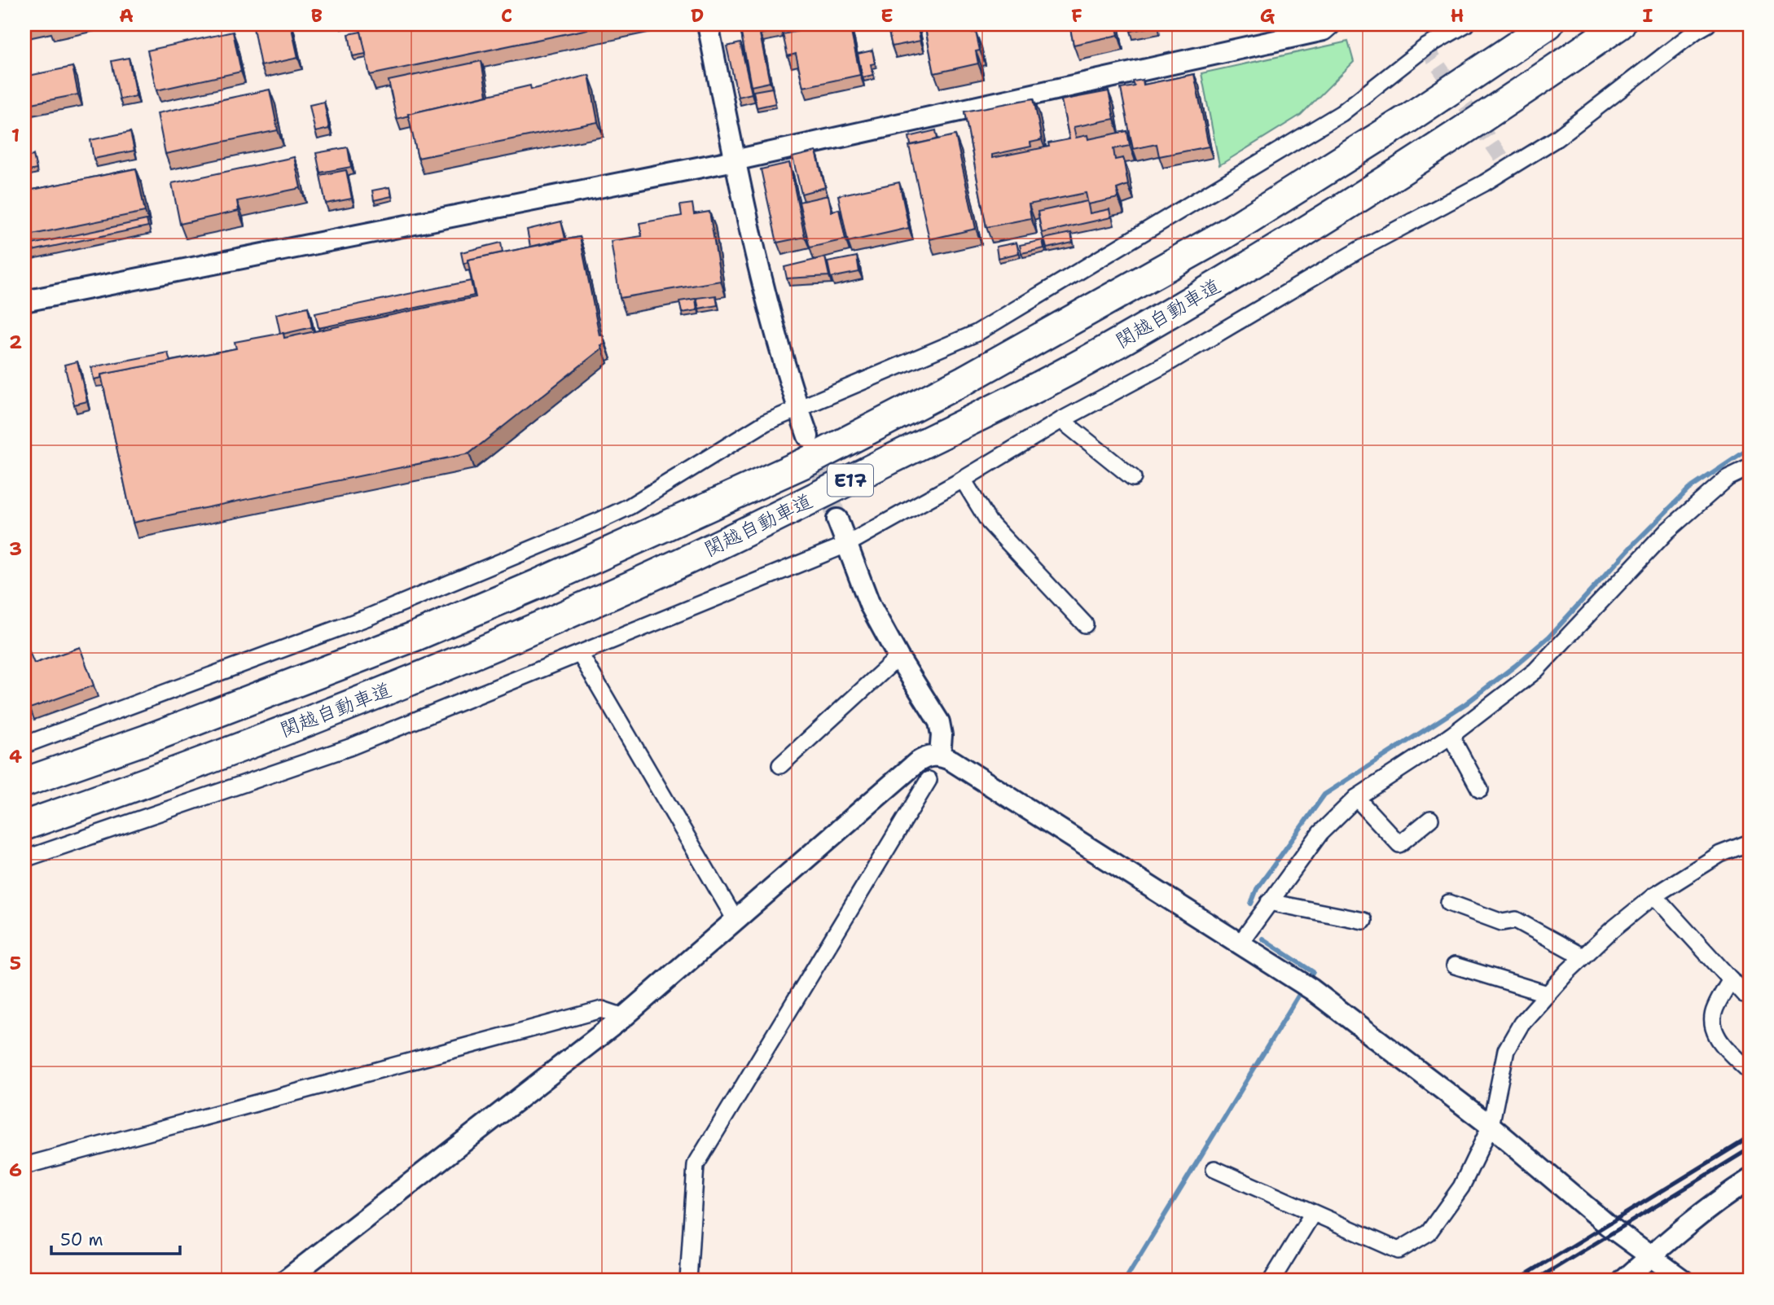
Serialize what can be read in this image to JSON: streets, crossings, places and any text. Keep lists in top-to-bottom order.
{
  "streets": {
    "highway": ["関越自動車道", "E17"]
  },
  "scale_bar": "50 m",
  "grid": {
    "columns": [
      "A",
      "B",
      "C",
      "D",
      "E",
      "F",
      "G",
      "H",
      "I"
    ],
    "rows": [
      "1",
      "2",
      "3",
      "4",
      "5",
      "6"
    ]
  }
}
